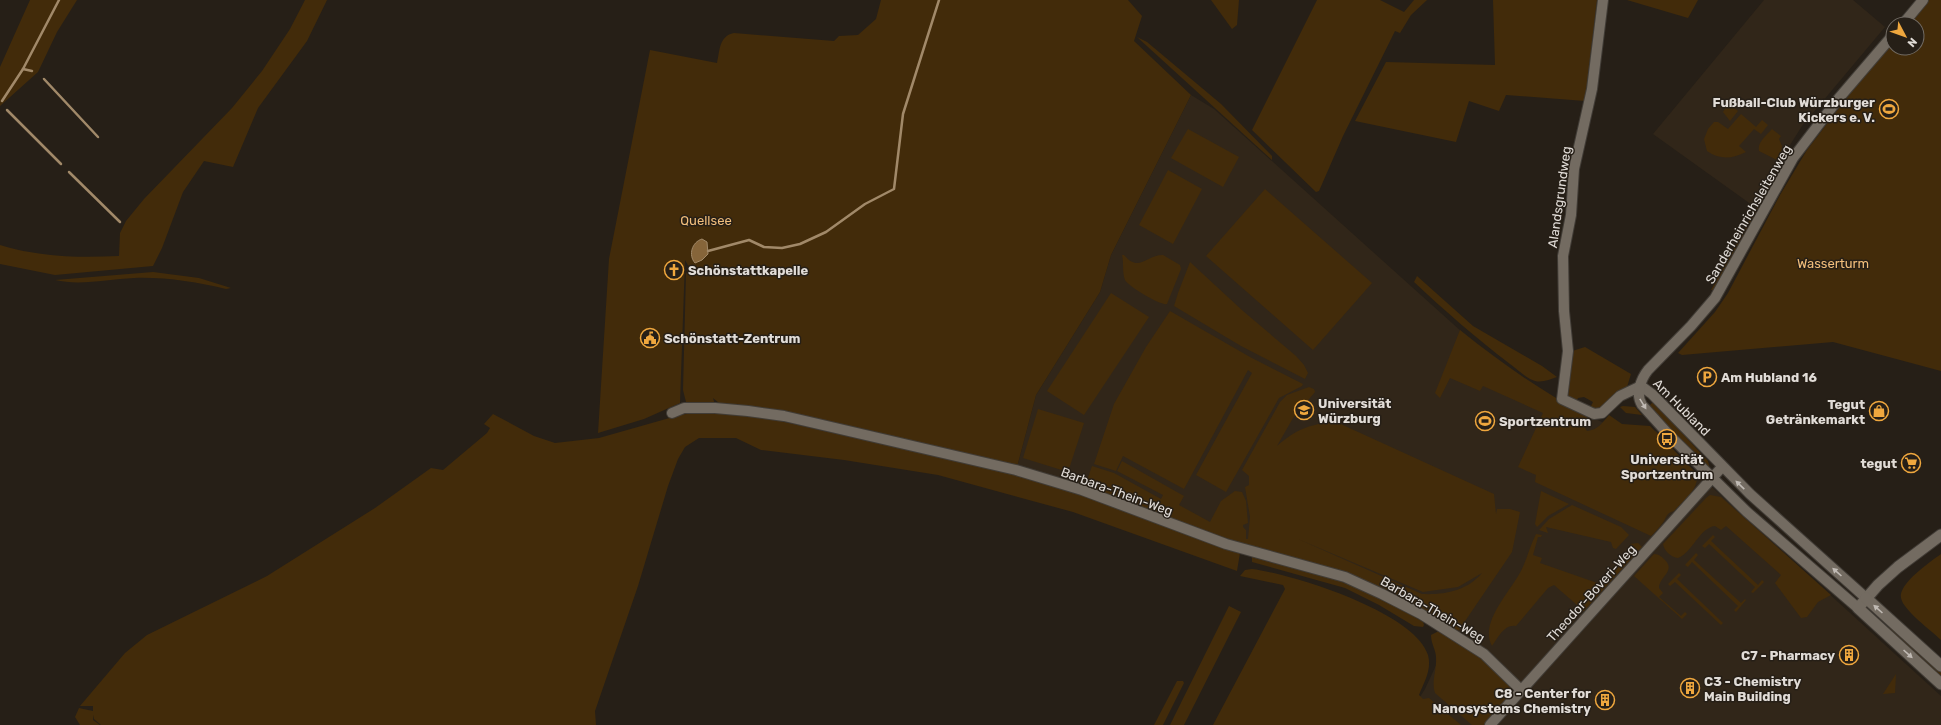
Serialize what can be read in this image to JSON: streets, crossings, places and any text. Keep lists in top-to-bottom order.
{
  "streets": {
    "street": [
      "Alandsgrundweg",
      "Sanderheinrichsleitenweg",
      "Am Hubland",
      "Barbara-Thein-Weg",
      "Theodor-Boveri-Weg"
    ]
  },
  "crossings": [
    ["Alandsgrundweg", "Sanderheinrichsleitenweg"],
    ["Alandsgrundweg", "Am Hubland"],
    ["Sanderheinrichsleitenweg", "Am Hubland"],
    ["Am Hubland", "Theodor-Boveri-Weg"],
    ["Barbara-Thein-Weg", "Theodor-Boveri-Weg"]
  ],
  "parks": ["Quellsee", "Wasserturm"],
  "places": {
    "sports": ["Fußball-Club Würzburger Kickers e. V.", "Sportzentrum"],
    "church": ["Schönstattkapelle"],
    "public building": ["Schönstatt-Zentrum"],
    "parking": ["Am Hubland 16"],
    "school or university": ["Universität Würzburg"],
    "shop": ["Tegut Getränkemarkt"],
    "bus stop": ["Universität Sportzentrum"],
    "supermarket": ["tegut"],
    "building": ["C7 - Pharmacy", "C3 - Chemistry Main Building", "C8 - Center for Nanosystems Chemistry"]
  },
  "north": "bottom right"
}
